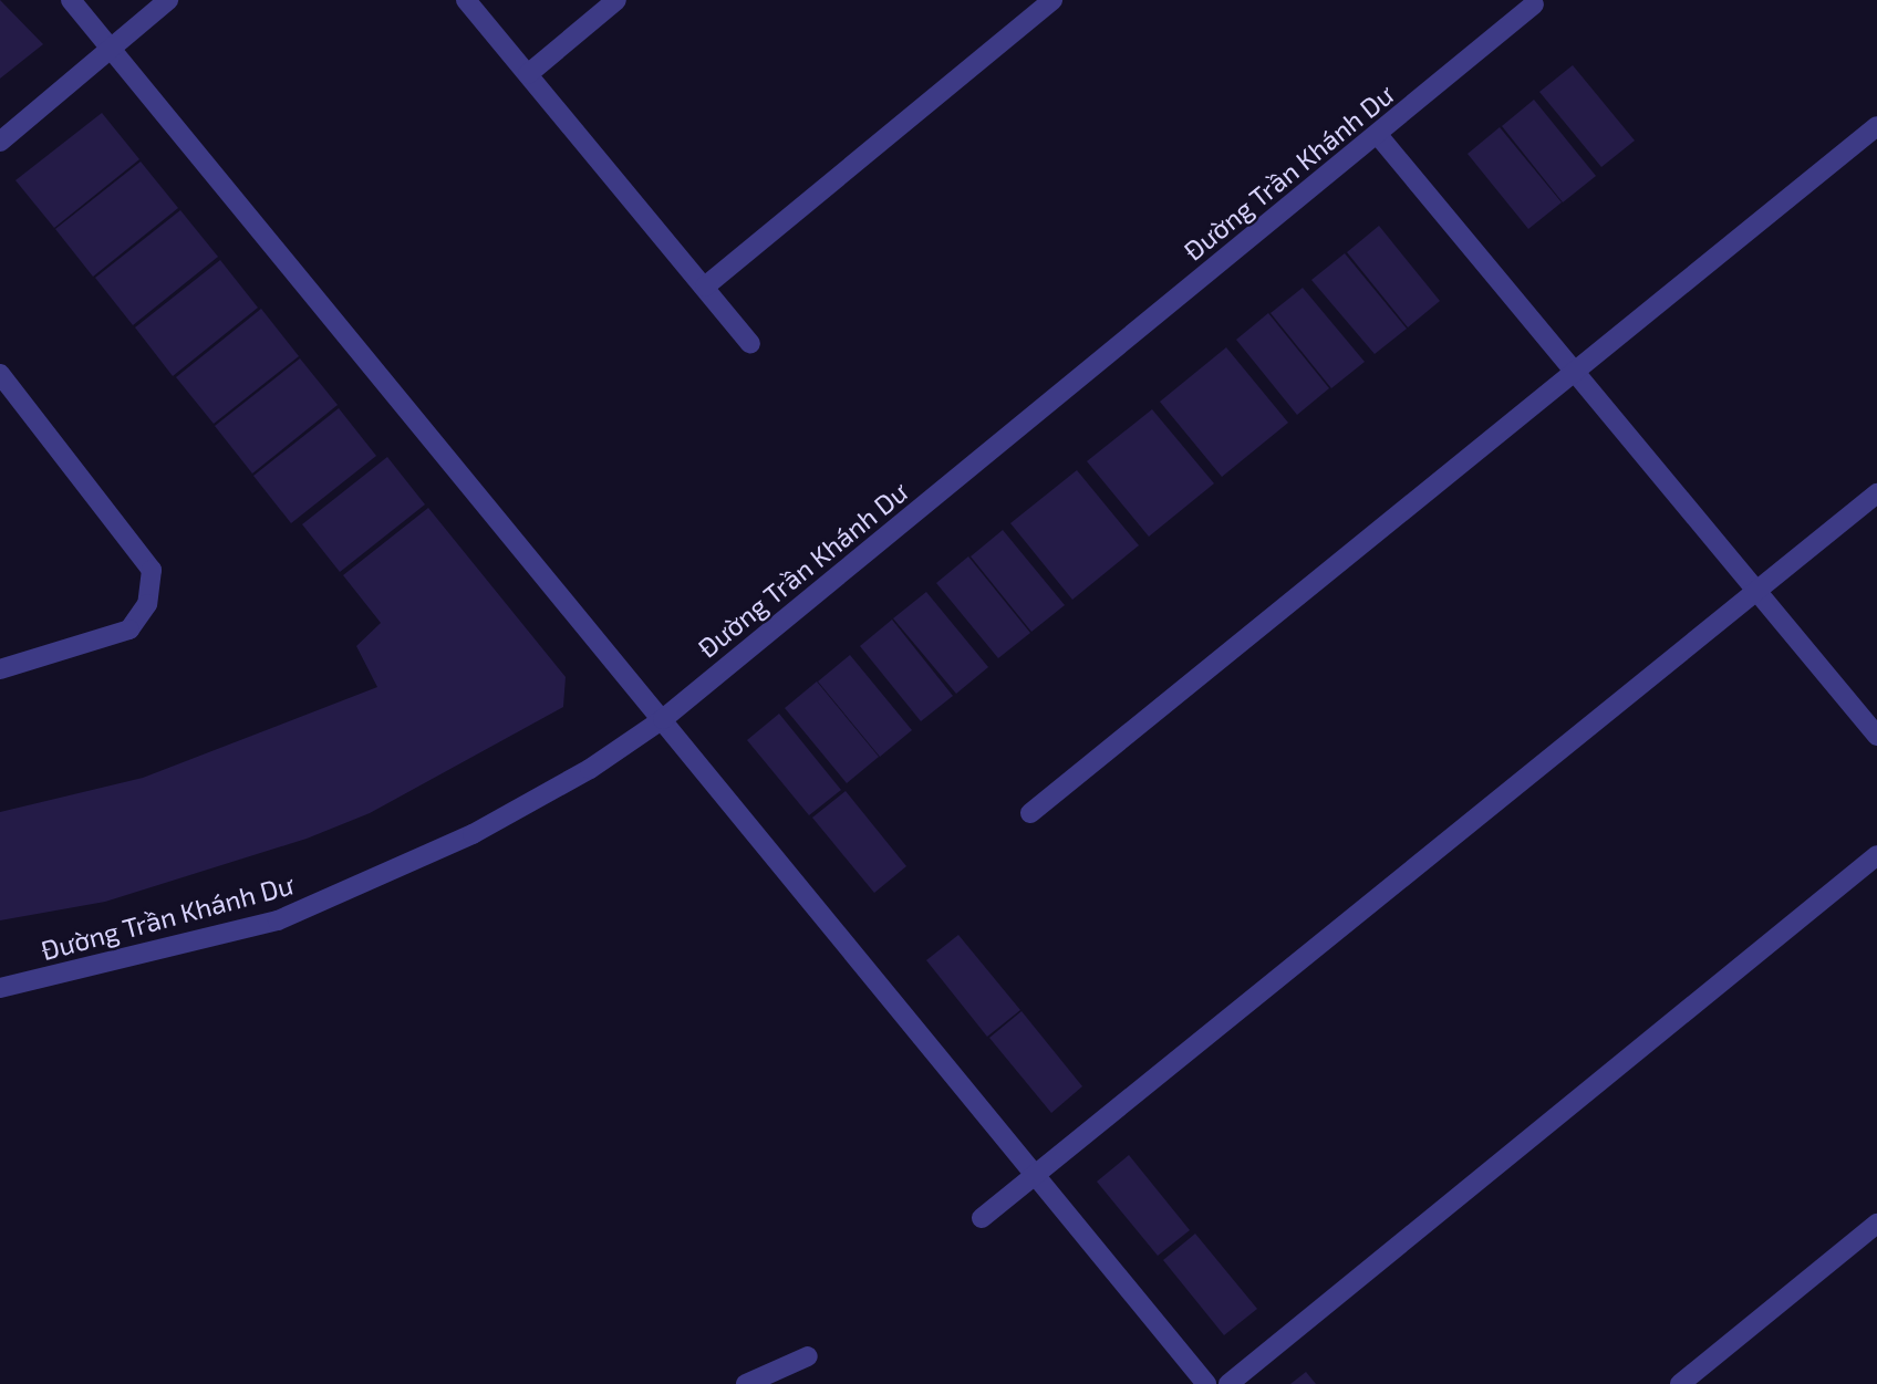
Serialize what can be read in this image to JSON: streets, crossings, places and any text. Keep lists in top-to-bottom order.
{
  "streets": {
    "street": ["Đường Trần Khánh Dư"]
  }
}
